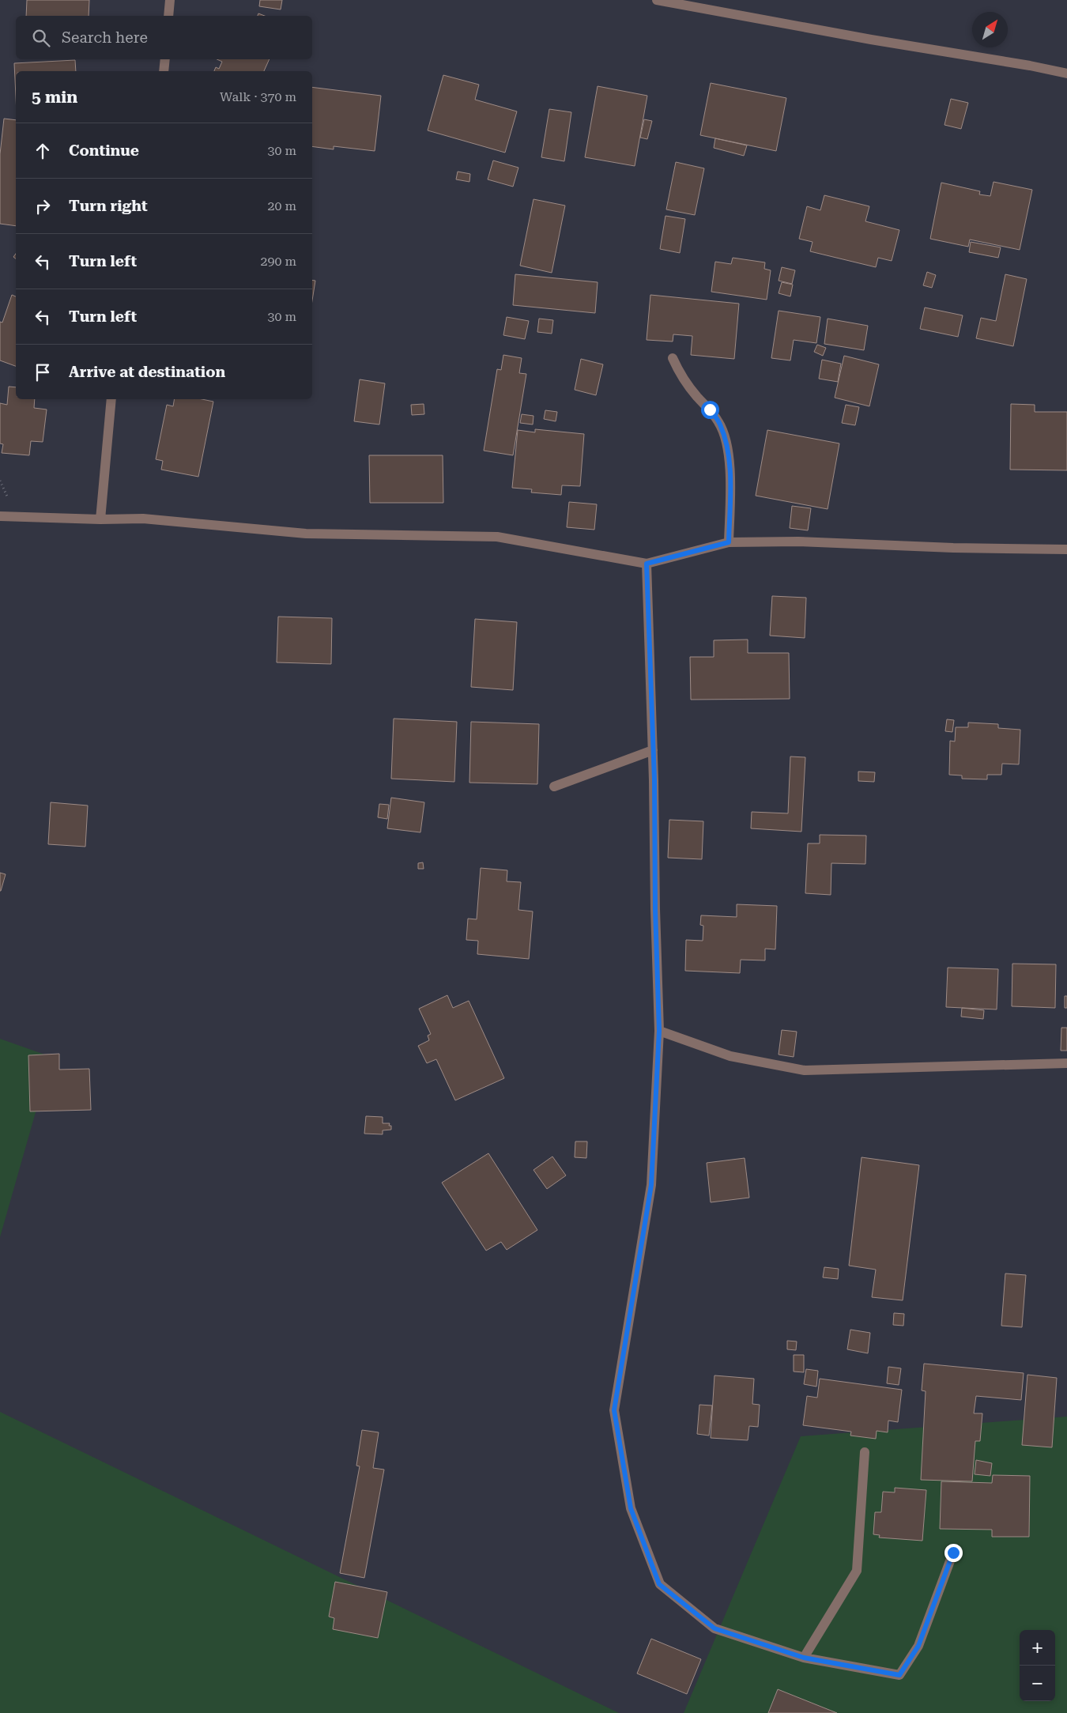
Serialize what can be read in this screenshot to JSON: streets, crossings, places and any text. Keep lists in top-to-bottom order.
{
  "north": "top right",
  "page": {
    "search": "Search here",
    "heading": ["5 min", "Walk · 370 m"],
    "list": [
      ["Continue", "30 m"],
      ["Turn right", "20 m"],
      ["Turn left", "290 m"],
      ["Turn left", "30 m"],
      "Arrive at destination"
    ],
    "map_buttons": ["+", "−"]
  }
}
